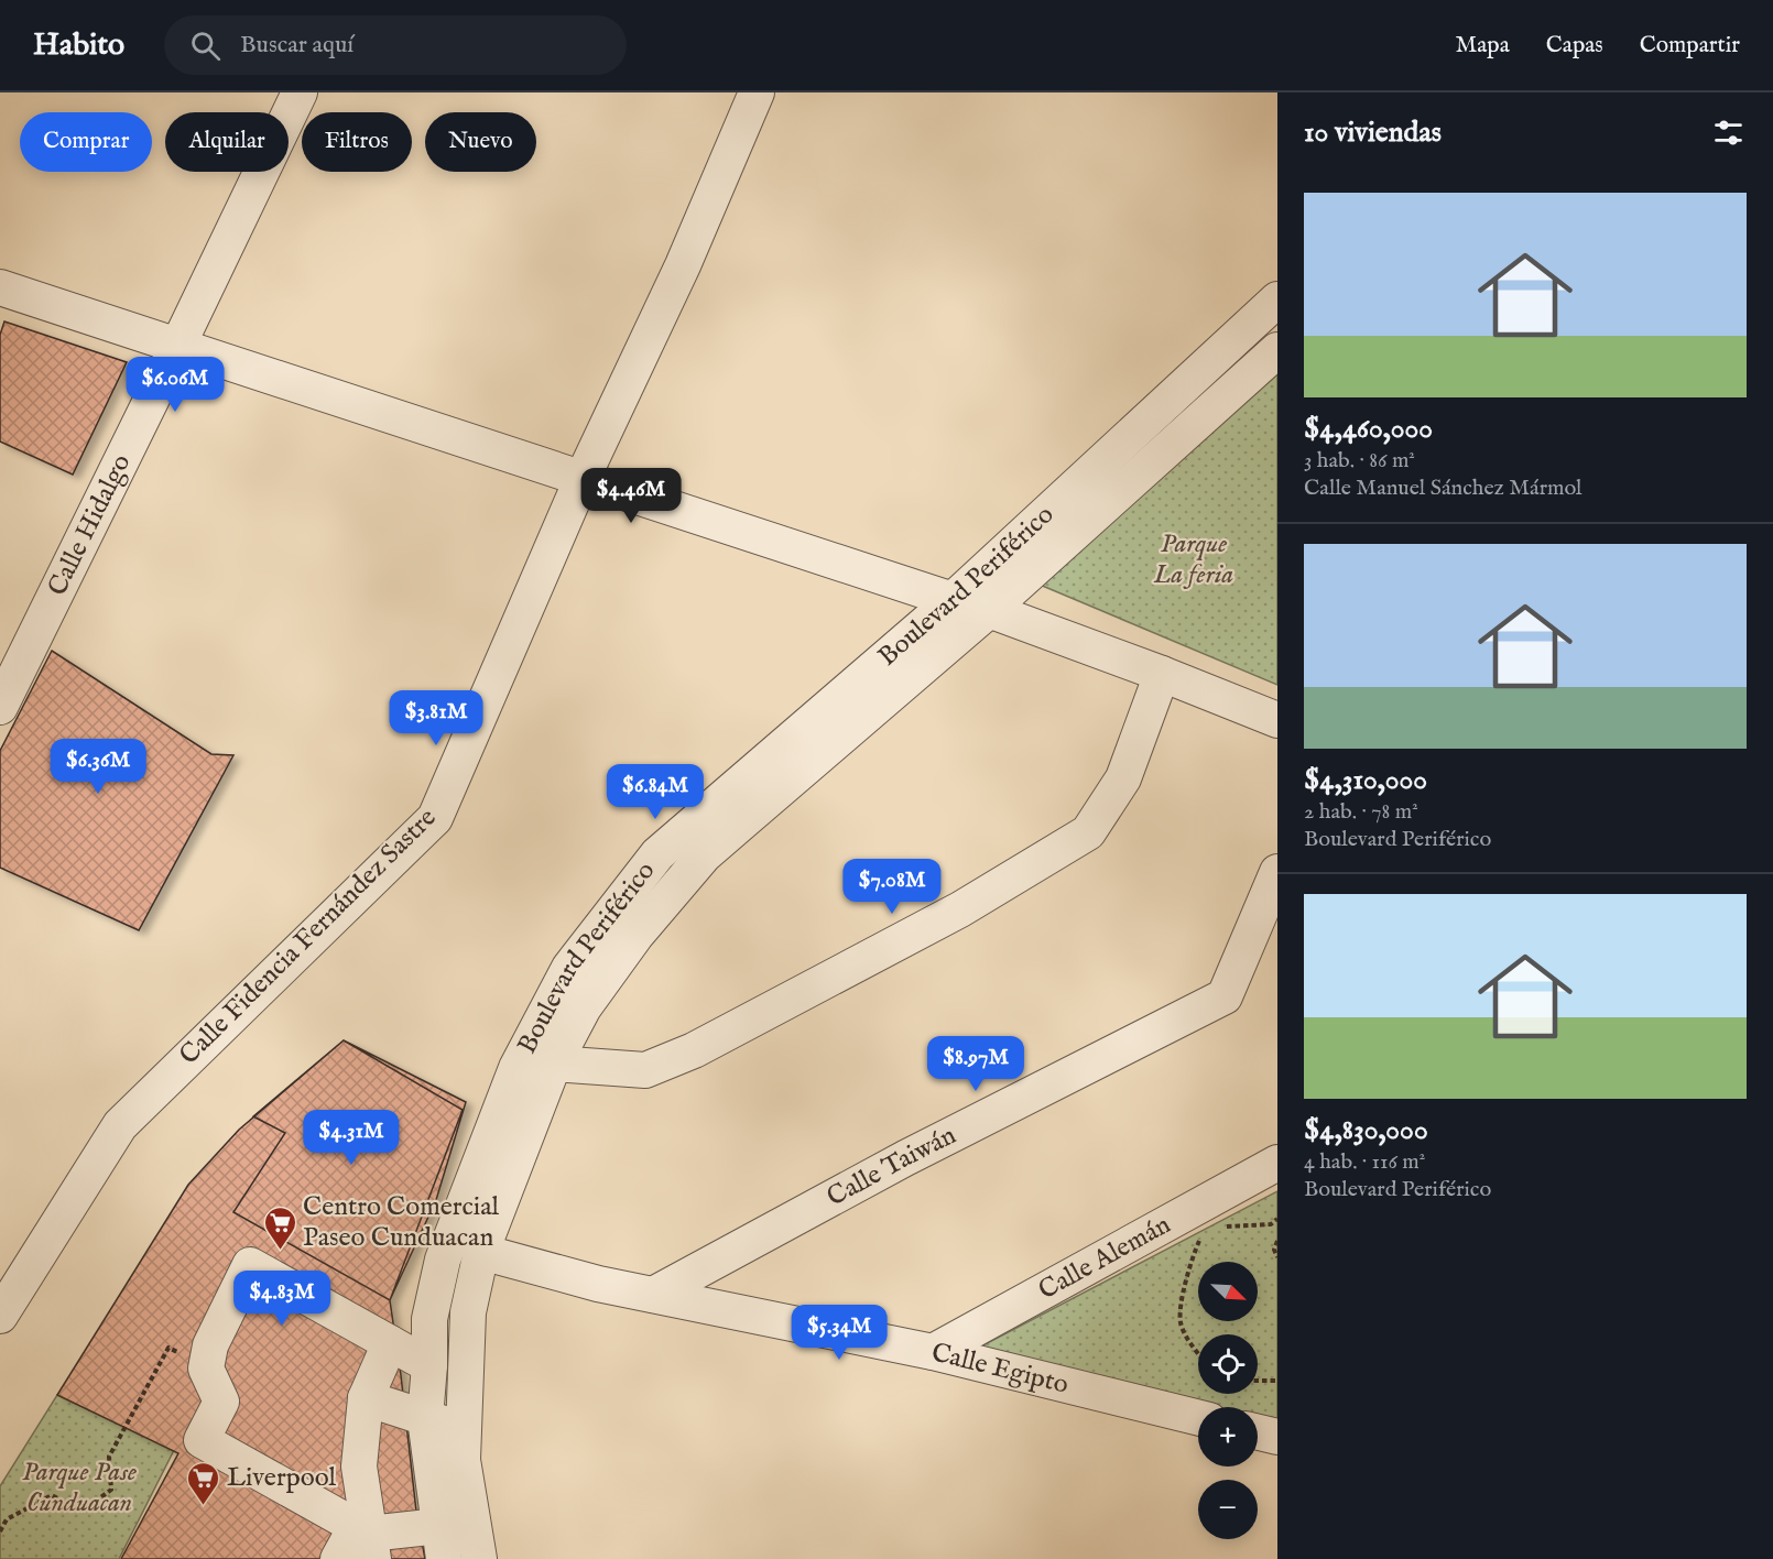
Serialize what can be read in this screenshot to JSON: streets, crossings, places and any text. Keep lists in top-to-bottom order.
{
  "streets": {
    "street": [
      "Calle Hidalgo",
      "Boulevard Periférico",
      "Calle Fidencia Fernández Sastre",
      "Calle Taiwán",
      "Calle Alemán",
      "Calle Egipto"
    ]
  },
  "crossings": [
    ["Boulevard Periférico", "Calle Egipto"],
    ["Calle Taiwán", "Calle Egipto"],
    ["Calle Alemán", "Calle Egipto"]
  ],
  "parks": ["Parque La feria", "Parque Pase Cunduacan"],
  "places": {
    "supermarket": ["Centro Comercial Paseo Cunduacan", "Liverpool"]
  },
  "north": "bottom right",
  "page": {
    "header": "Habito",
    "search": "Buscar aquí",
    "nav": ["Mapa", "Capas", "Compartir"],
    "heading": "10 viviendas",
    "chip": [
      "Comprar",
      "Alquilar",
      "Filtros",
      "Nuevo"
    ],
    "list": [
      {
        "name": "$4,460,000",
        "note": "3 hab. · 86 m² · Calle Manuel Sánchez Mármol"
      },
      {
        "name": "$4,310,000",
        "note": "2 hab. · 78 m² · Boulevard Periférico"
      },
      {
        "name": "$4,830,000",
        "note": "4 hab. · 116 m² · Boulevard Periférico"
      }
    ],
    "price": [
      "$6.06M",
      "$4.46M",
      "$3.81M",
      "$6.36M",
      "$6.84M",
      "$7.08M",
      "$8.97M",
      "$4.31M",
      "$4.83M",
      "$5.34M"
    ],
    "map_buttons": ["+", "−"]
  }
}
